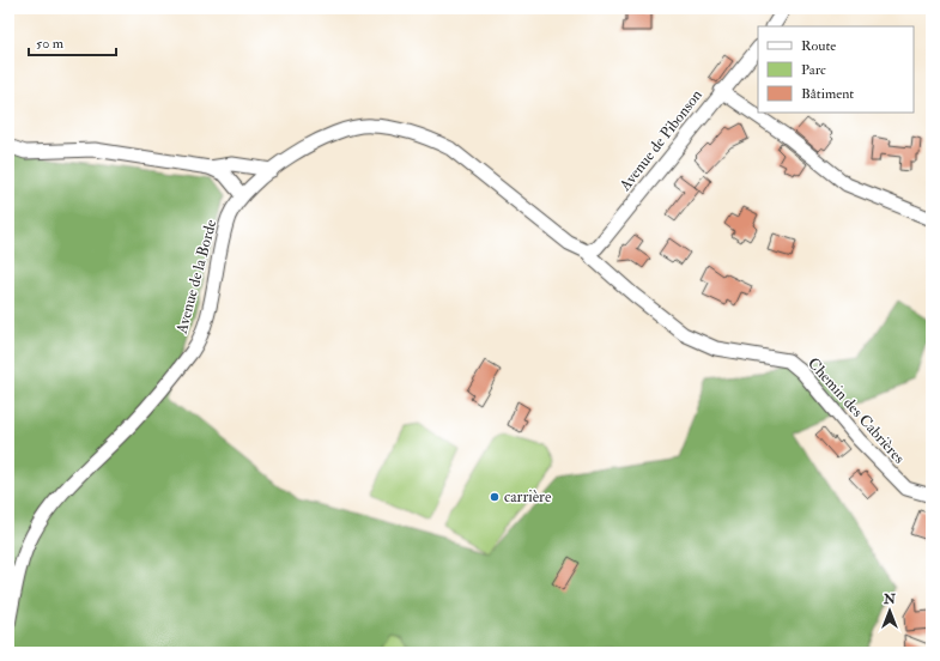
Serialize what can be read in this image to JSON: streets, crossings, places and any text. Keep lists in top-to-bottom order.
{
  "streets": {
    "street": ["Avenue de Pibonson", "Avenue de la Borde", "Chemin des Cabrières"]
  },
  "crossings": [
    ["Avenue de Pibonson", "Avenue de la Borde"],
    ["Avenue de Pibonson", "Chemin des Cabrières"],
    ["Avenue de la Borde", "Chemin des Cabrières"]
  ],
  "places": ["carrière"],
  "legend": ["Route", "Parc", "Bâtiment"],
  "scale_bar": "50 m",
  "north": "top"
}
